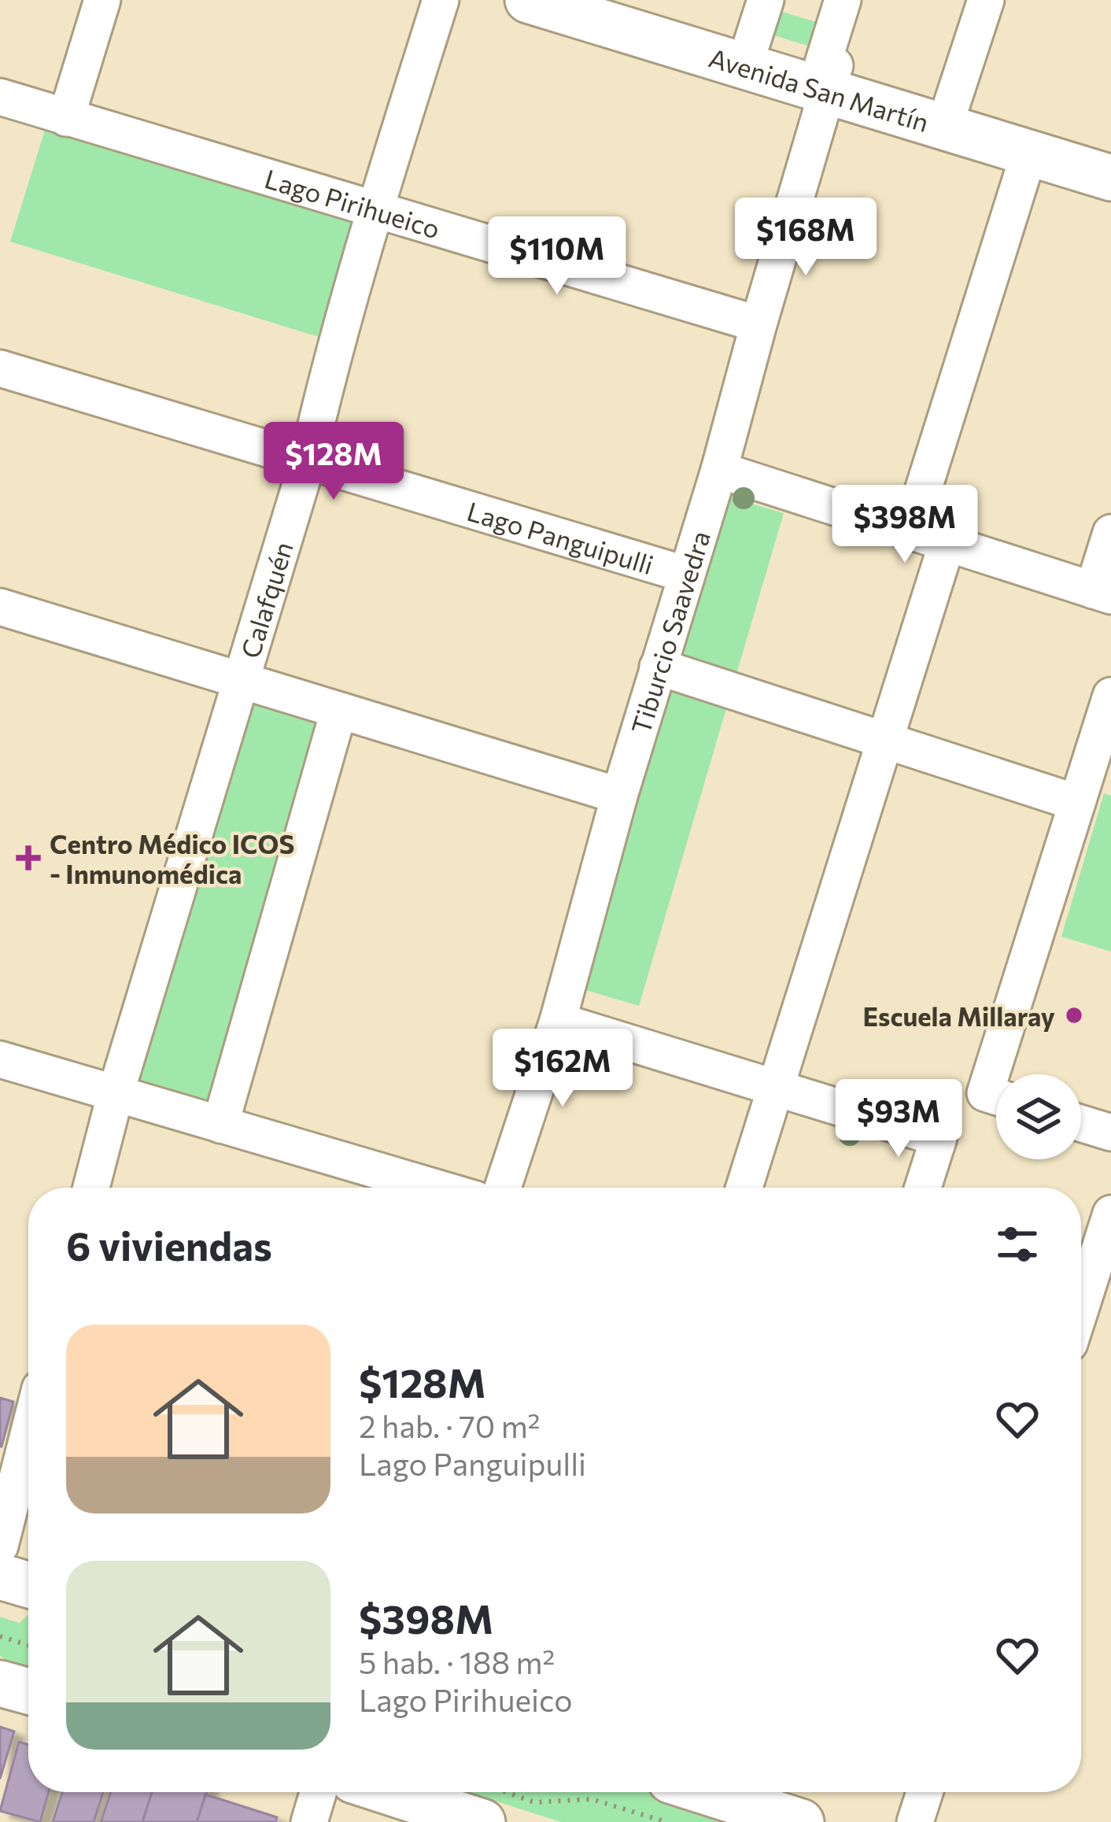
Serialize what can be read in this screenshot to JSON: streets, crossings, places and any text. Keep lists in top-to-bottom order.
{
  "streets": {
    "main road": ["Avenida San Martín"],
    "street": [
      "Lago Pirihueico",
      "Lago Panguipulli",
      "Calafquén",
      "Tiburcio Saavedra"
    ]
  },
  "crossings": [
    ["Avenida San Martín", "Tiburcio Saavedra"],
    ["Lago Pirihueico", "Calafquén"],
    ["Lago Pirihueico", "Tiburcio Saavedra"],
    ["Lago Panguipulli", "Calafquén"],
    ["Lago Panguipulli", "Tiburcio Saavedra"]
  ],
  "places": {
    "health": ["Centro Médico ICOS - Inmunomédica"],
    "other": ["Escuela Millaray"]
  },
  "page": {
    "price": [
      "$168M",
      "$110M",
      "$128M",
      "$398M",
      "$162M",
      "$93M"
    ],
    "heading": "6 viviendas",
    "list": [
      {
        "name": "$128M",
        "note": "2 hab. · 70 m² · Lago Panguipulli"
      },
      {
        "name": "$398M",
        "note": "5 hab. · 188 m² · Lago Pirihueico"
      }
    ]
  }
}
